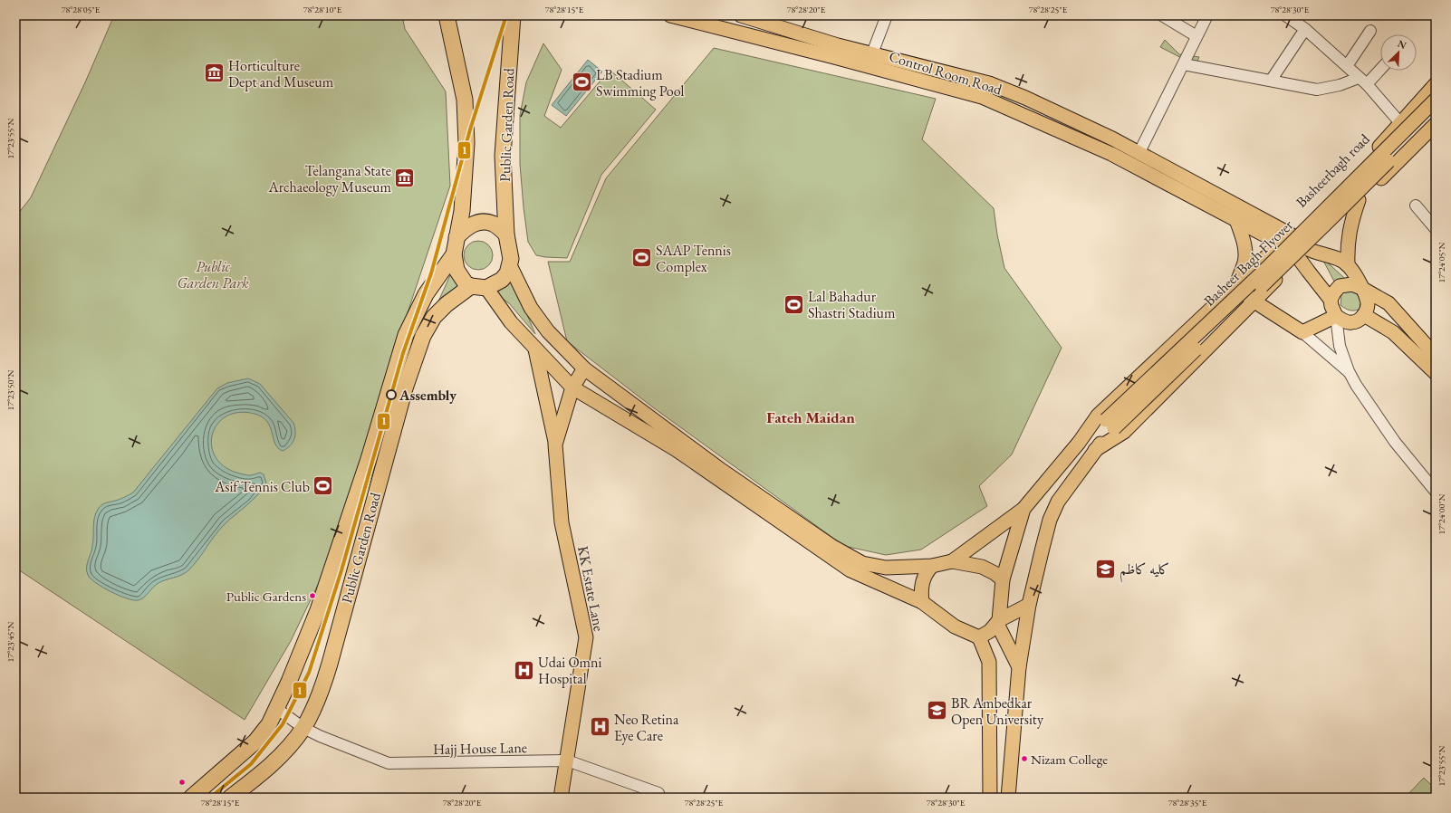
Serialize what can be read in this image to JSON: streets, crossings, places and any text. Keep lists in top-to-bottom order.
{
  "streets": {
    "highway": ["Public Garden Road"],
    "main road": [
      "Control Room Road",
      "Basheerbagh road",
      "Basheer Bagh Flyover",
      "KK Estate Lane"
    ],
    "street": ["Hajj House Lane"]
  },
  "crossings": [
    ["Control Room Road", "Basheerbagh road"],
    ["Public Garden Road", "Hajj House Lane"],
    ["Basheerbagh road", "Basheer Bagh Flyover"],
    ["KK Estate Lane", "Hajj House Lane"]
  ],
  "districts": ["Fateh Maidan"],
  "parks": ["Public Garden Park"],
  "places": {
    "museum": ["Horticulture Dept and Museum", "Telangana State Archaeology Museum"],
    "sports": [
      "LB Stadium Swimming Pool",
      "SAAP Tennis Complex",
      "Lal Bahadur Shastri Stadium",
      "Asif Tennis Club"
    ],
    "other": ["Assembly", "Public Gardens", "Nizam College"],
    "school or university": ["كليه كاظم", "BR Ambedkar Open University"],
    "hospital": ["Udai Omni Hospital", "Neo Retina Eye Care"]
  },
  "lines": ["transit line 1"],
  "north": "top right",
  "coordinates": [
    "78°28'05\"E",
    "78°28'10\"E",
    "78°28'15\"E",
    "78°28'20\"E",
    "78°28'25\"E",
    "78°28'30\"E",
    "17°23'55\"N",
    "17°24'05\"N",
    "17°23'50\"N",
    "17°24'00\"N",
    "17°23'45\"N",
    "78°28'35\"E"
  ]
}
